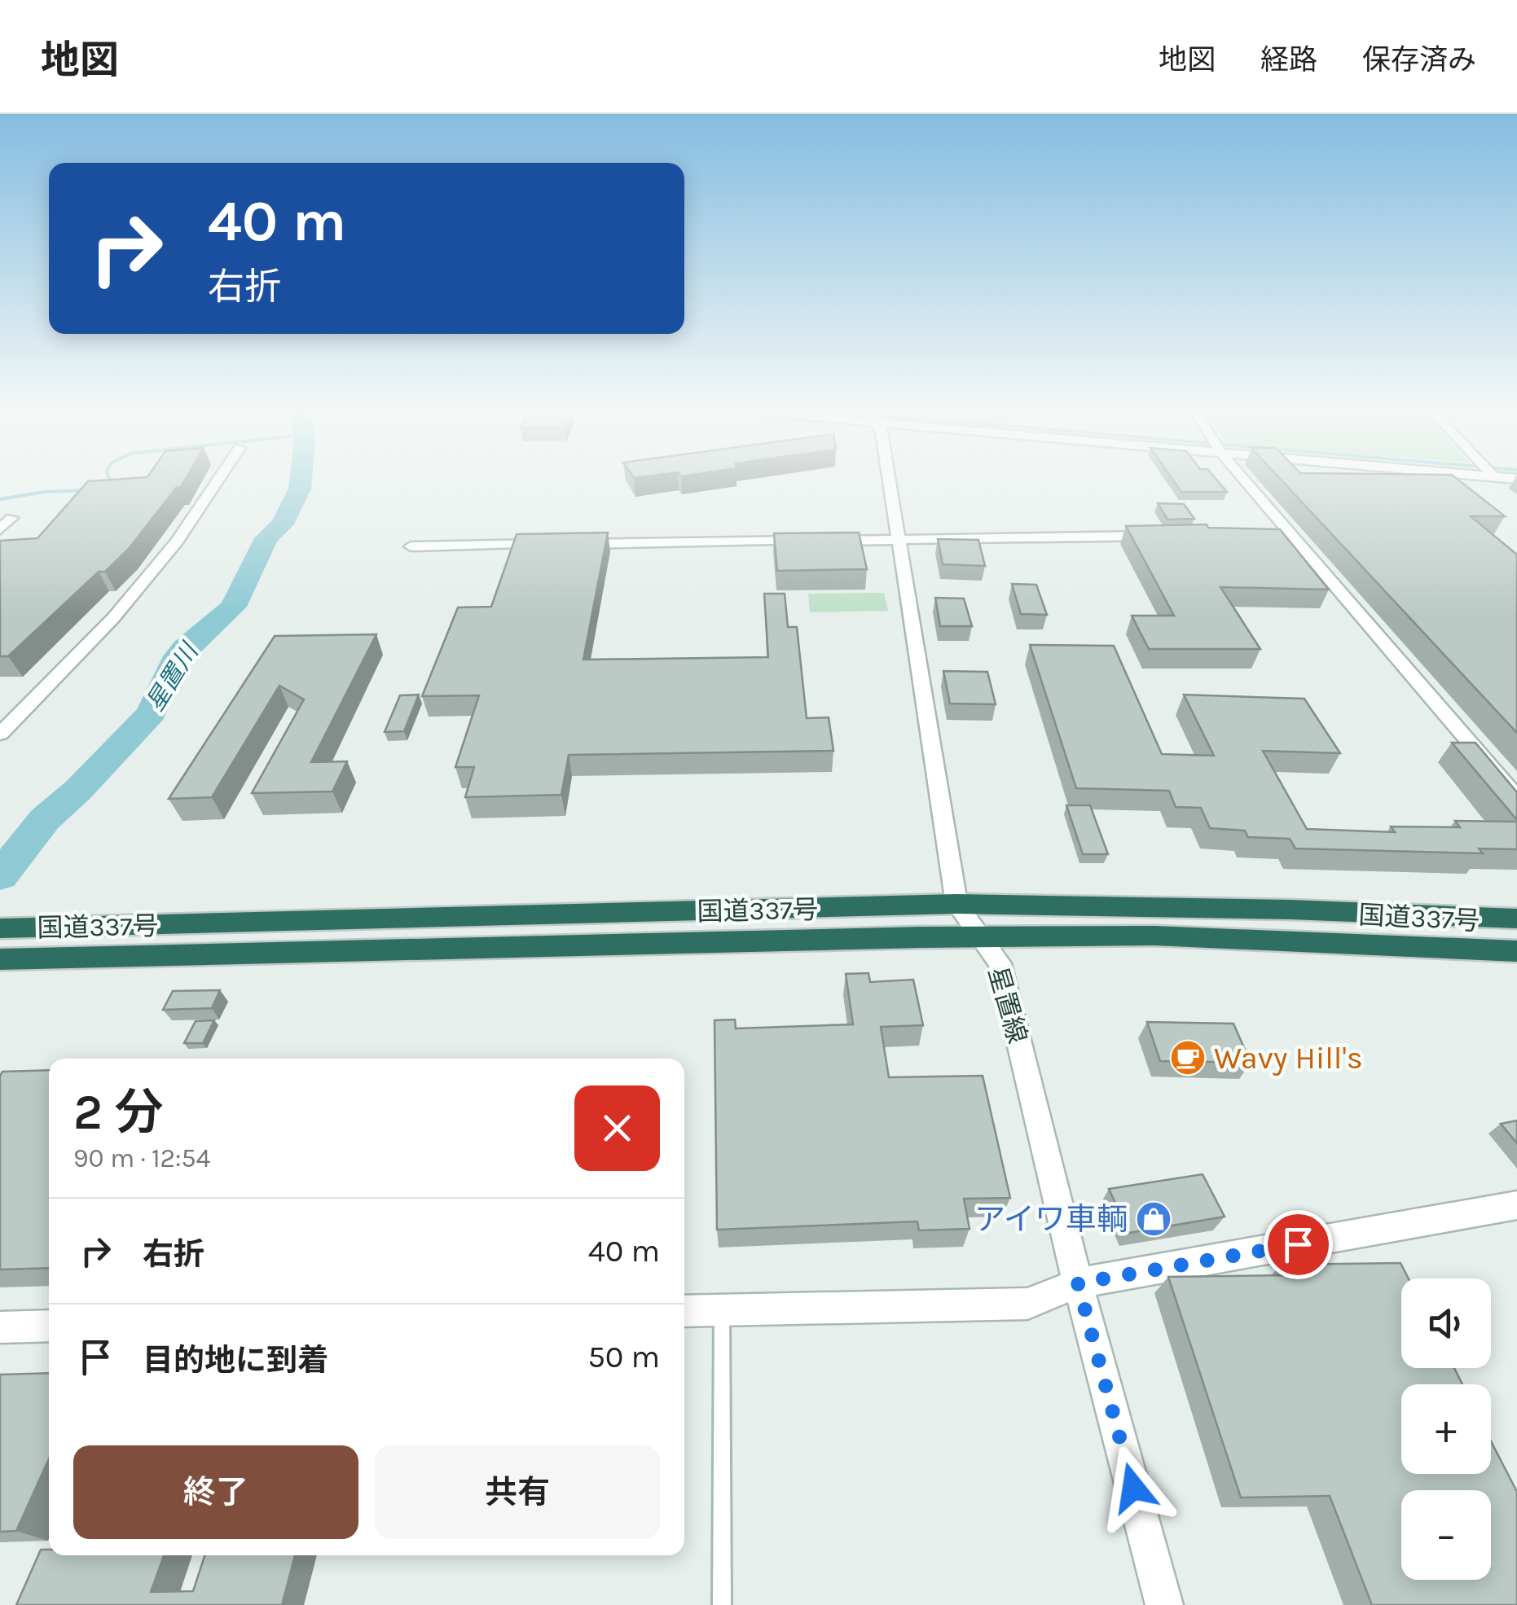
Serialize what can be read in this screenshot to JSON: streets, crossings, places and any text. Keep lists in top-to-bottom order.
{
  "streets": {
    "highway": ["国道337号"],
    "street": ["星置線"]
  },
  "crossings": [
    ["国道337号", "星置線"]
  ],
  "water": ["星置川"],
  "places": {
    "cafe": ["Wavy Hill's"],
    "shop": ["アイワ車輌"]
  },
  "page": {
    "header": "地図",
    "nav": ["地図", "経路", "保存済み"],
    "turn": ["40 m", "右折"],
    "heading": ["2 分", "90 m · 12:54"],
    "list": [
      {
        "name": "右折",
        "value": "40 m"
      },
      {
        "name": "目的地に到着",
        "value": "50 m"
      }
    ],
    "map_buttons": ["+", "−"],
    "buttons": ["終了", "共有"]
  }
}
